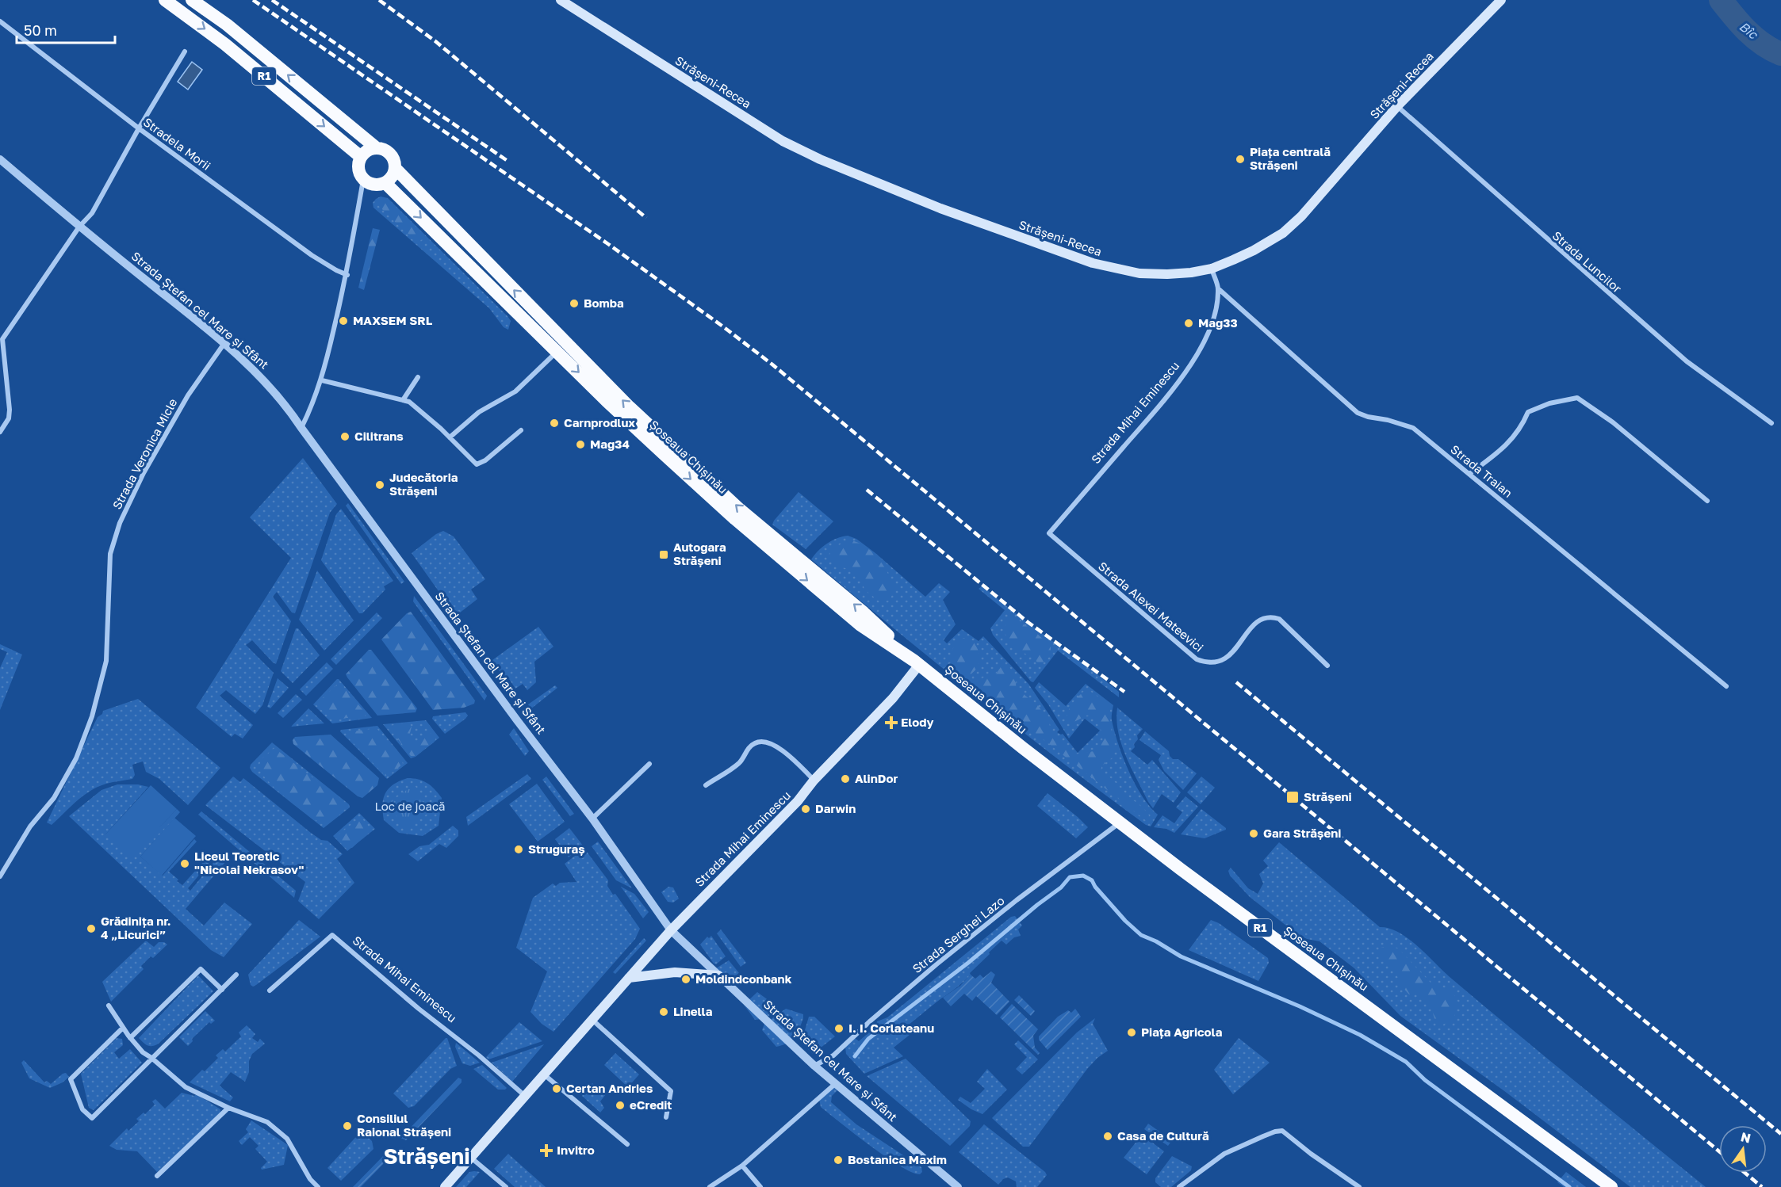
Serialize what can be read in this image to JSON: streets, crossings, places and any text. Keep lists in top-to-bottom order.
{
  "streets": {
    "highway": ["R1", "Șoseaua Chișinău"],
    "main road": ["Strășeni-Recea", "Strada Mihai Eminescu"],
    "street": [
      "Stradela Morii",
      "Strada Luncilor",
      "Strada Ștefan cel Mare și Sfânt",
      "Strada Veronica Micle",
      "Strada Traian",
      "Strada Alexei Mateevici",
      "Strada Serghei Lazo"
    ]
  },
  "crossings": [
    ["R1", "Șoseaua Chișinău"],
    ["Strășeni-Recea", "Strada Luncilor"],
    ["Strășeni-Recea", "Strada Mihai Eminescu"],
    ["Strada Ștefan cel Mare și Sfânt", "Strada Mihai Eminescu"],
    ["Strada Ștefan cel Mare și Sfânt", "Strada Veronica Micle"],
    ["Strada Ștefan cel Mare și Sfânt", "Strada Serghei Lazo"],
    ["Strada Mihai Eminescu", "Șoseaua Chișinău"],
    ["Strada Mihai Eminescu", "Strada Traian"],
    ["Strada Mihai Eminescu", "Strada Alexei Mateevici"],
    ["Șoseaua Chișinău", "Strada Serghei Lazo"]
  ],
  "districts": ["Strășeni"],
  "water": ["Bîc"],
  "parks": ["Loc de joacă"],
  "places": {
    "other": [
      "Piața centrală Strășeni",
      "Bomba",
      "MAXSEM SRL",
      "Mag33",
      "Carnprodlux",
      "Cilitrans",
      "Mag34",
      "Judecătoria Strășeni",
      "AlinDor",
      "Darwin",
      "Gara Strășeni",
      "Struguraș",
      "Liceul Teoretic \"Nicolai Nekrasov\"",
      "Grădinița nr. 4 „Licurici”",
      "Moldindconbank",
      "Linella",
      "I. I. Corlateanu",
      "Piața Agricola",
      "Certan Andries",
      "eCredit",
      "Consiliul Raional Strășeni",
      "Casa de Cultură",
      "Bostanica Maxim"
    ],
    "transit": ["Autogara Strășeni", "Strășeni"],
    "health": ["Elody", "Invitro"]
  },
  "scale_bar": "50 m",
  "north": "top"
}
